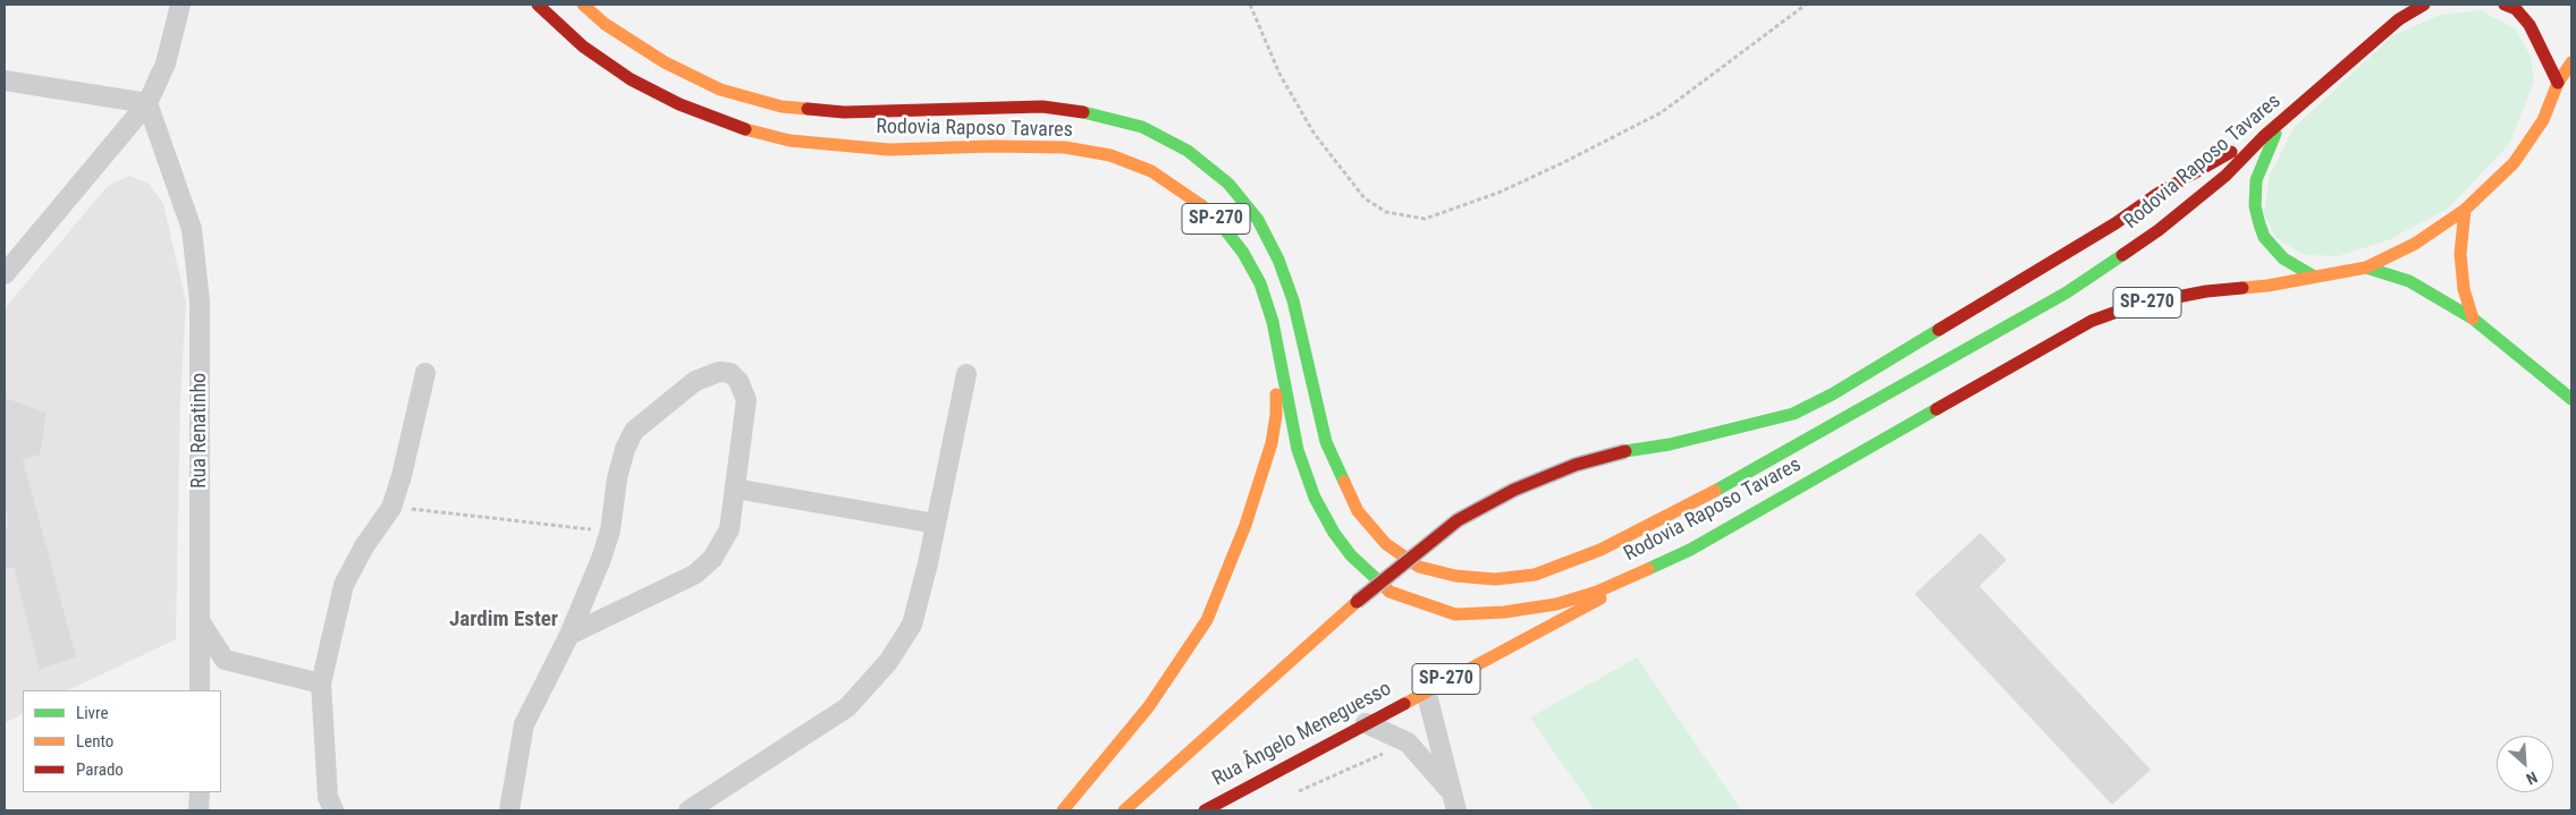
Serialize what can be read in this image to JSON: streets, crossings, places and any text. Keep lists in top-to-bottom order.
{
  "streets": {
    "main road": ["Rodovia Raposo Tavares", "SP-270", "Rua Ângelo Meneguesso"],
    "street": ["Rua Renatinho"]
  },
  "crossings": [
    ["Rodovia Raposo Tavares", "Rua Ângelo Meneguesso"]
  ],
  "districts": ["Jardim Ester"],
  "legend": ["Livre", "Lento", "Parado"],
  "north": "bottom right"
}
